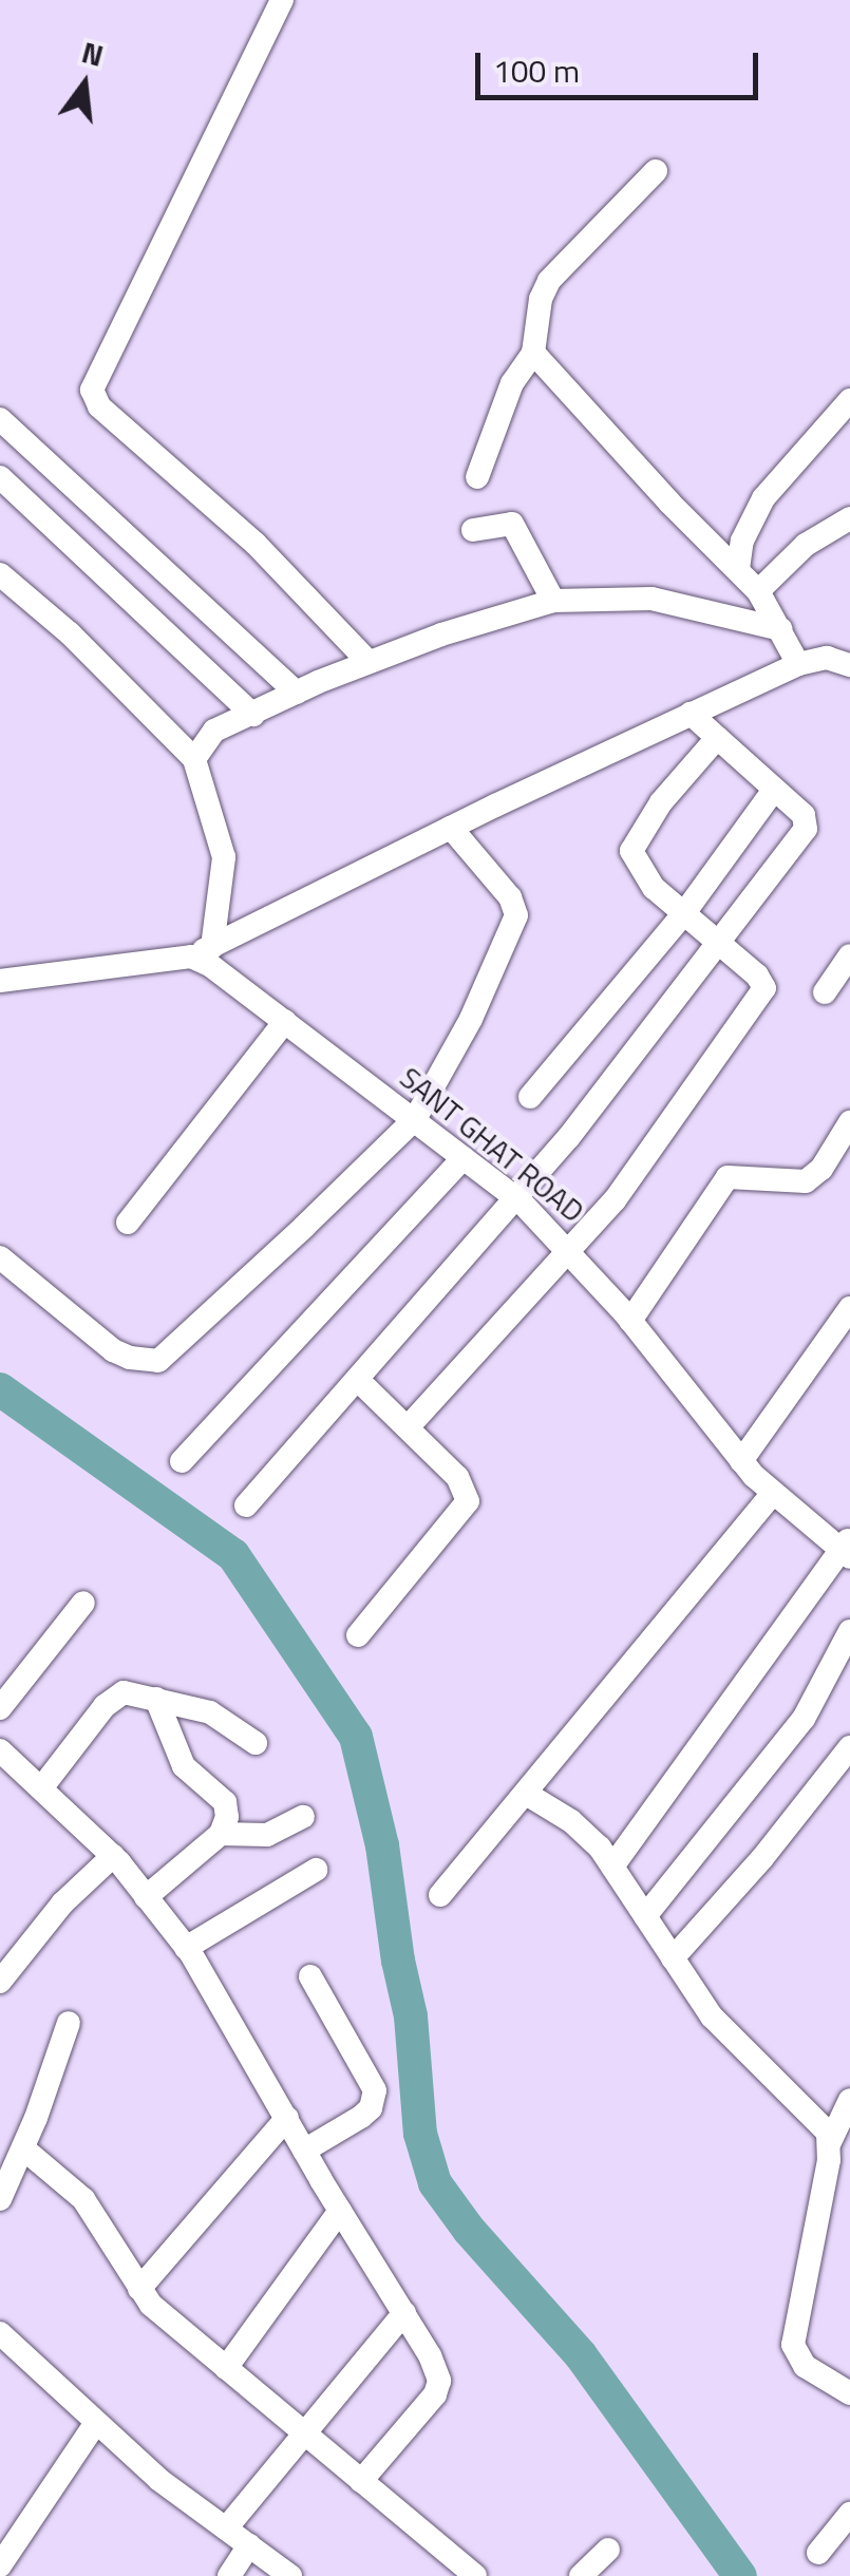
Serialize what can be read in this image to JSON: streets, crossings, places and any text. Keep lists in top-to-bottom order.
{
  "streets": {
    "street": ["SANT GHAT ROAD"]
  },
  "scale_bar": "100 m",
  "north": "top"
}
